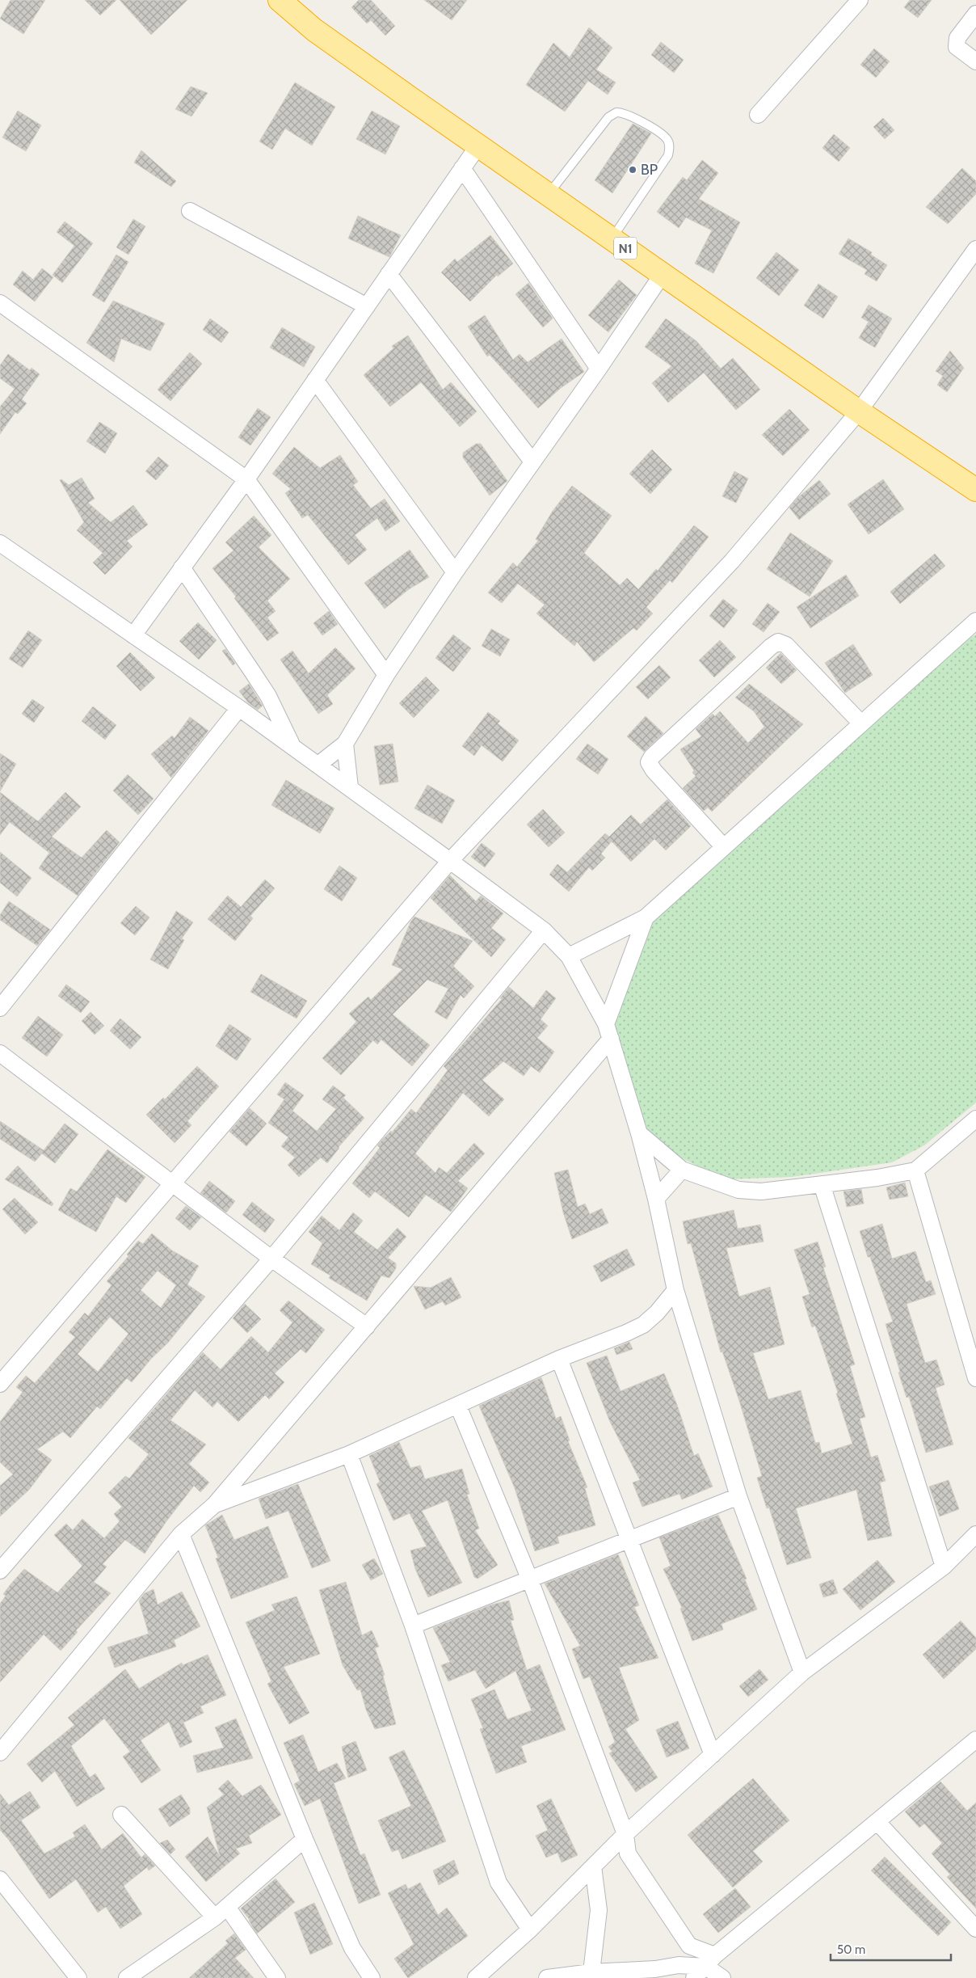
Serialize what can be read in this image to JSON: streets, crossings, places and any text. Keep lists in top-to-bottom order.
{
  "streets": {
    "highway": ["N1"]
  },
  "places": ["BP"],
  "scale_bar": "50 m"
}
